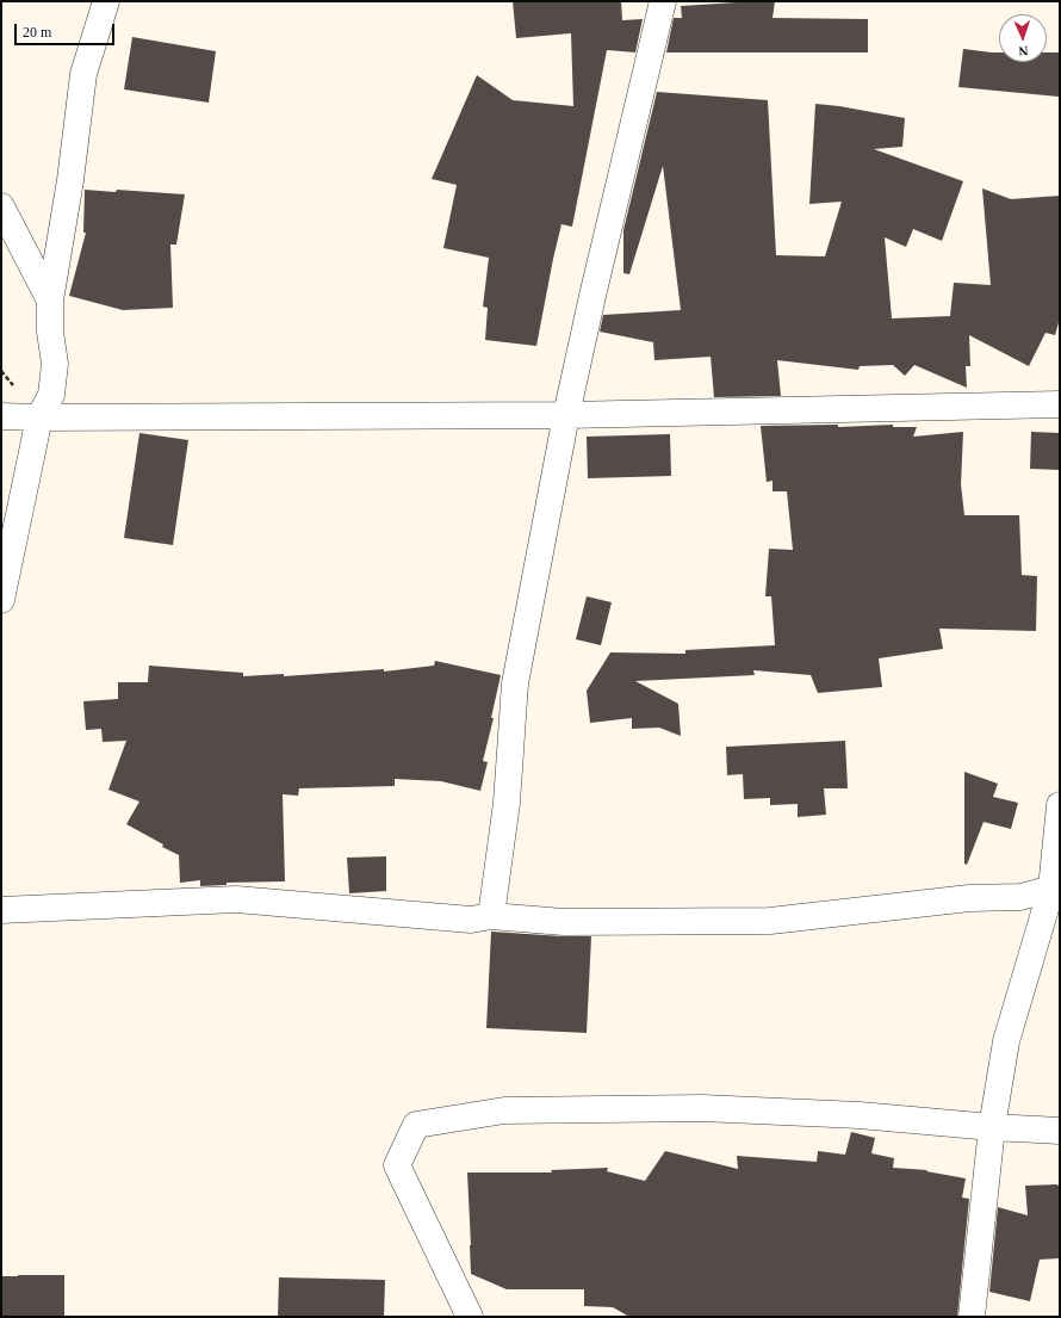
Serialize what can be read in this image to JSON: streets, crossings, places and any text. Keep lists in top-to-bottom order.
{
  "scale_bar": "20 m",
  "north": "bottom"
}
